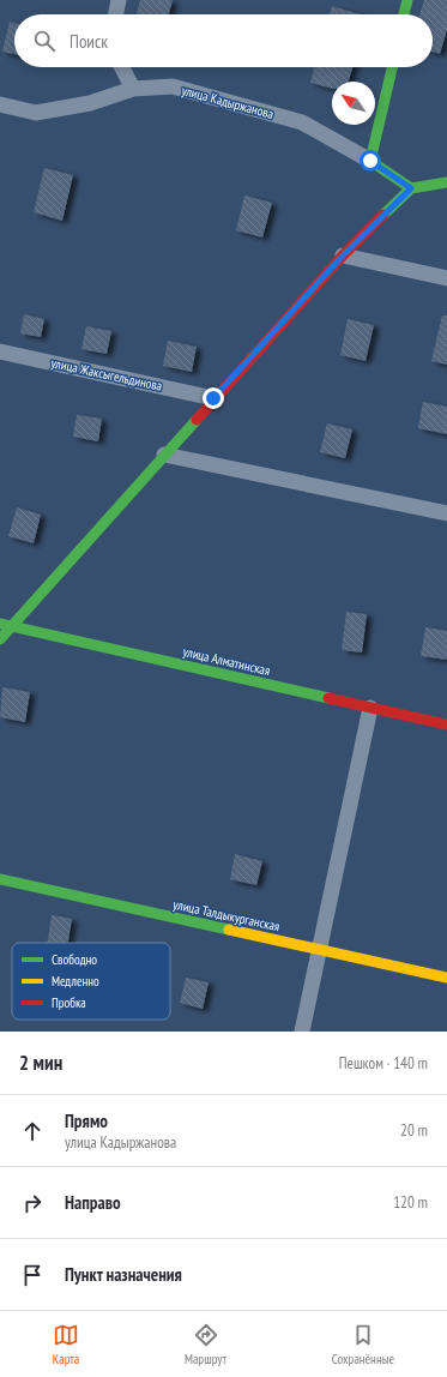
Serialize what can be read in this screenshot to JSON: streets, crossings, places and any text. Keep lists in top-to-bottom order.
{
  "streets": {
    "street": [
      "улица Кадыржанова",
      "улица Жаксыгельдинова",
      "улица Алматинская",
      "улица Талдыкурганская"
    ]
  },
  "legend": ["Свободно", "Медленно", "Пробка"],
  "north": "top left",
  "page": {
    "search": "Поиск",
    "heading": ["2 мин", "Пешком · 140 m"],
    "list": [
      ["Прямо", "улица Кадыржанова", "20 m"],
      ["Направо", "120 m"],
      "Пункт назначения"
    ],
    "nav": ["Карта", "Маршрут", "Сохранённые"]
  }
}
